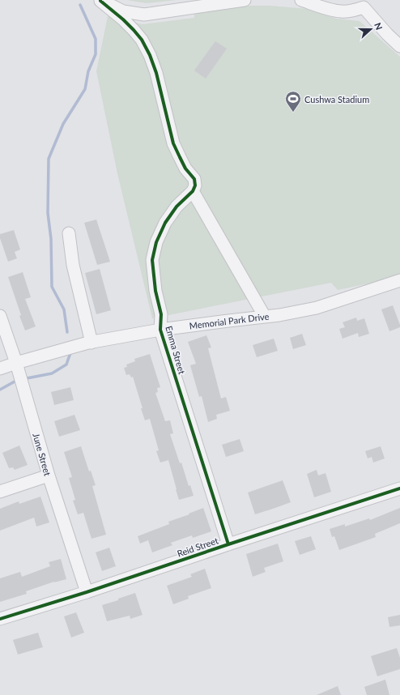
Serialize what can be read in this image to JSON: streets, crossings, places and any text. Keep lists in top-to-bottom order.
{
  "streets": {
    "street": [
      "Memorial Park Drive",
      "Emma Street",
      "June Street",
      "Reid Street"
    ]
  },
  "crossings": [
    ["Memorial Park Drive", "Emma Street"],
    ["Memorial Park Drive", "June Street"],
    ["Emma Street", "Reid Street"],
    ["June Street", "Reid Street"]
  ],
  "places": {
    "sports": ["Cushwa Stadium"]
  },
  "north": "right"
}
